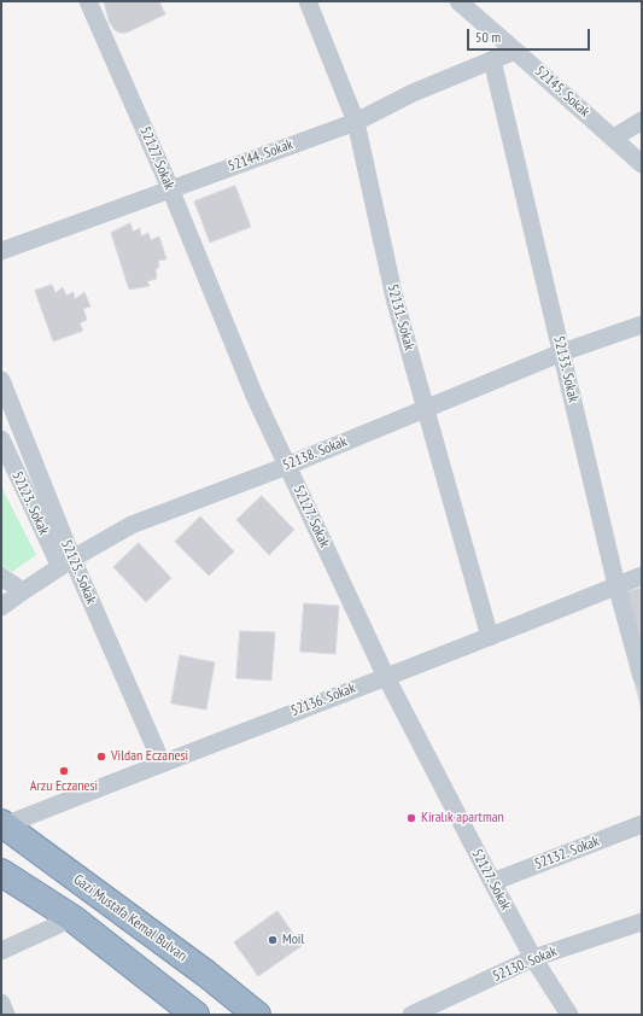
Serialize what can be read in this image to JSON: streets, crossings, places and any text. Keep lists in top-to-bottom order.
{
  "streets": {
    "highway": ["Gazi Mustafa Kemal Bulvarı"],
    "street": [
      "52145. Sokak",
      "52144. Sokak",
      "52127. Sokak",
      "52131. Sokak",
      "52133. Sokak",
      "52138. Sokak",
      "52123. Sokak",
      "52125. Sokak",
      "52136. Sokak",
      "52132. Sokak",
      "52130. Sokak"
    ]
  },
  "crossings": [
    ["52145. Sokak", "52144. Sokak"],
    ["52144. Sokak", "52127. Sokak"],
    ["52144. Sokak", "52131. Sokak"],
    ["52144. Sokak", "52133. Sokak"],
    ["52127. Sokak", "52138. Sokak"],
    ["52127. Sokak", "52136. Sokak"],
    ["52127. Sokak", "52132. Sokak"],
    ["52127. Sokak", "52130. Sokak"],
    ["52131. Sokak", "52138. Sokak"],
    ["52131. Sokak", "52136. Sokak"],
    ["52133. Sokak", "52138. Sokak"],
    ["52133. Sokak", "52136. Sokak"],
    ["52138. Sokak", "52123. Sokak"],
    ["52138. Sokak", "52125. Sokak"],
    ["52123. Sokak", "52125. Sokak"],
    ["52125. Sokak", "52136. Sokak"],
    ["52136. Sokak", "Gazi Mustafa Kemal Bulvarı"]
  ],
  "places": [
    "Vildan Eczanesi",
    "Arzu Eczanesi",
    "Kiralık apartman",
    "Moil"
  ],
  "scale_bar": "50 m"
}
